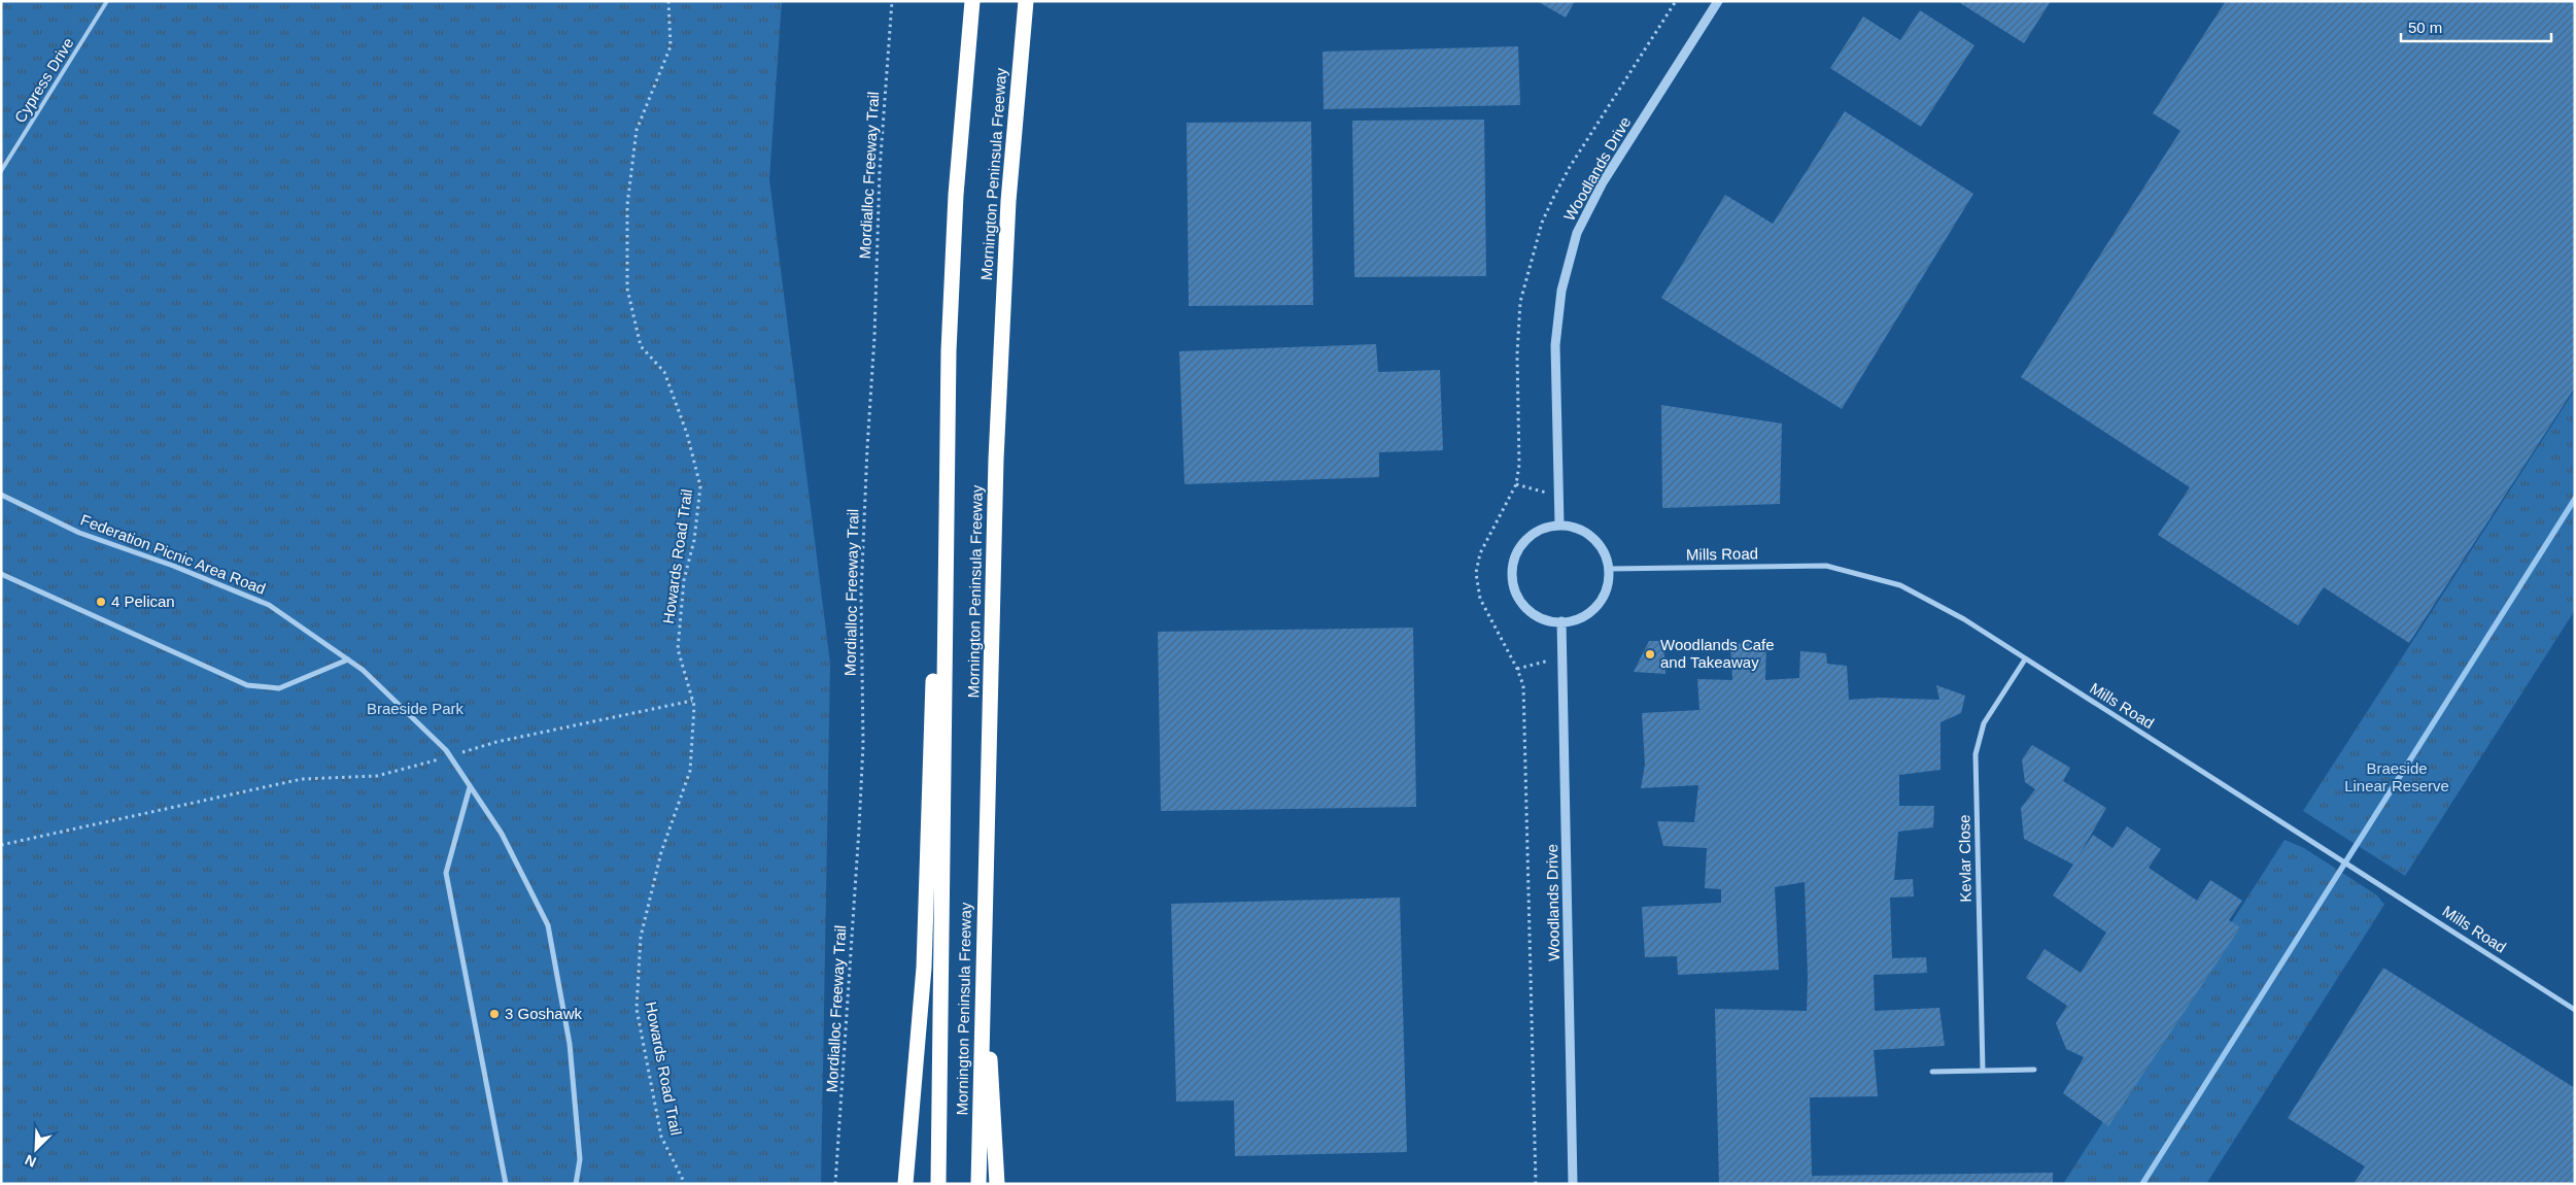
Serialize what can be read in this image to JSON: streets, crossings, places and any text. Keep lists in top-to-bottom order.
{
  "streets": {
    "highway": ["Mornington Peninsula Freeway"],
    "street": [
      "Woodlands Drive",
      "Federation Picnic Area Road",
      "Mills Road",
      "Kevlar Close"
    ],
    "lane": ["Cypress Drive"],
    "path": ["Mordialloc Freeway Trail", "Howards Road Trail"]
  },
  "crossings": [
    ["Woodlands Drive", "Mills Road"],
    ["Mills Road", "Kevlar Close"]
  ],
  "parks": ["Braeside Park", "Braeside Linear Reserve"],
  "places": ["4 Pelican", "Woodlands Cafe and Takeaway", "3 Goshawk"],
  "scale_bar": "50 m",
  "north": "bottom left"
}
